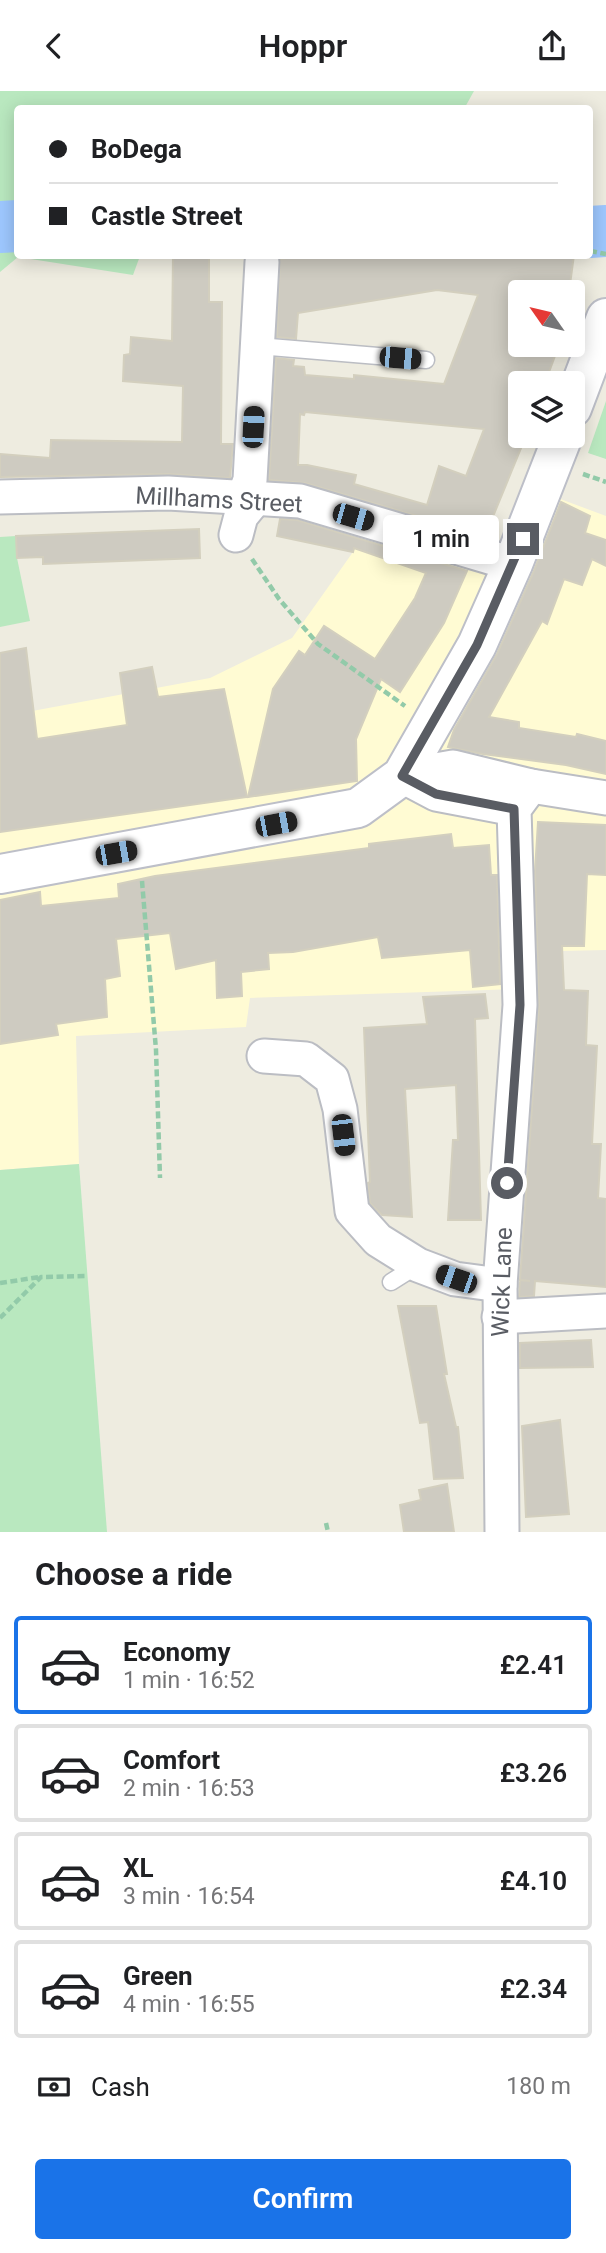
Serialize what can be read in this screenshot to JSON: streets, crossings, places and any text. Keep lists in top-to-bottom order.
{
  "streets": {
    "street": ["Millhams Street", "Wick Lane"]
  },
  "north": "top left",
  "page": {
    "header": "Hoppr",
    "banner": ["BoDega", "Castle Street"],
    "bubble": "1 min",
    "heading": "Choose a ride",
    "list": [
      {
        "name": "Economy",
        "note": "1 min · 16:52",
        "value": "£2.41"
      },
      {
        "name": "Comfort",
        "note": "2 min · 16:53",
        "value": "£3.26"
      },
      {
        "name": "XL",
        "note": "3 min · 16:54",
        "value": "£4.10"
      },
      {
        "name": "Green",
        "note": "4 min · 16:55",
        "value": "£2.34"
      }
    ],
    "pay": ["Cash", "180 m"],
    "buttons": "Confirm"
  }
}
